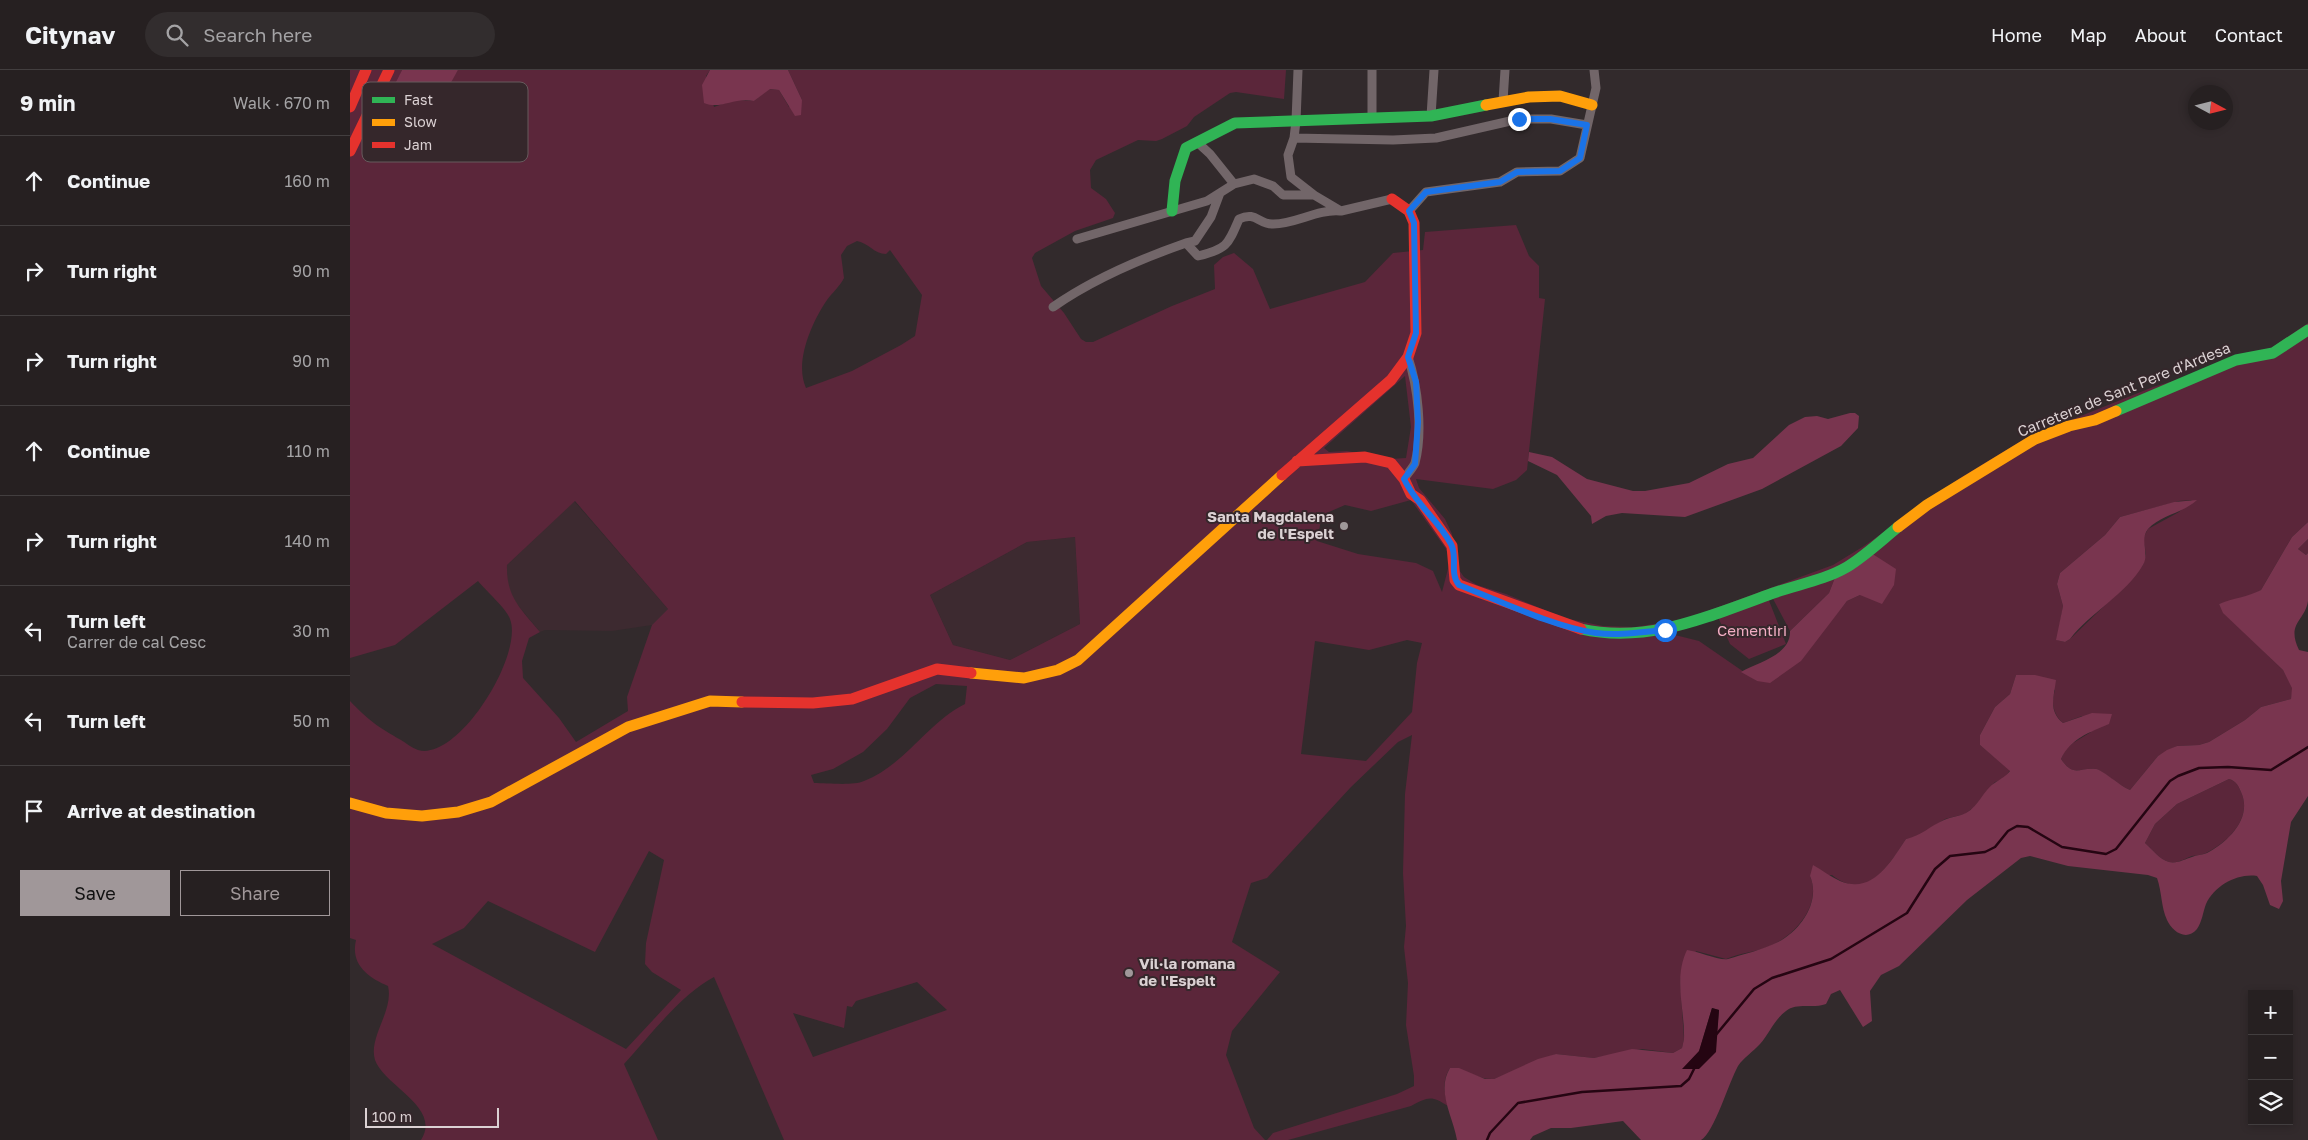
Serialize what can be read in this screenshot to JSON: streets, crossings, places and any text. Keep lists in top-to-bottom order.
{
  "streets": {
    "main road": ["Carretera de Sant Pere d'Ardesa"]
  },
  "parks": ["Cementiri"],
  "places": ["Santa Magdalena de l'Espelt", "Vil·la romana de l'Espelt"],
  "legend": ["Fast", "Slow", "Jam"],
  "scale_bar": "100 m",
  "north": "right",
  "page": {
    "header": "Citynav",
    "search": "Search here",
    "nav": [
      "Home",
      "Map",
      "About",
      "Contact"
    ],
    "heading": ["9 min", "Walk · 670 m"],
    "list": [
      ["Continue", "160 m"],
      ["Turn right", "90 m"],
      ["Turn right", "90 m"],
      ["Continue", "110 m"],
      ["Turn right", "140 m"],
      ["Turn left", "Carrer de cal Cesc", "30 m"],
      ["Turn left", "50 m"],
      "Arrive at destination"
    ],
    "buttons": ["Save", "Share"],
    "map_buttons": ["+", "−"],
    "scale": "100 m"
  }
}
